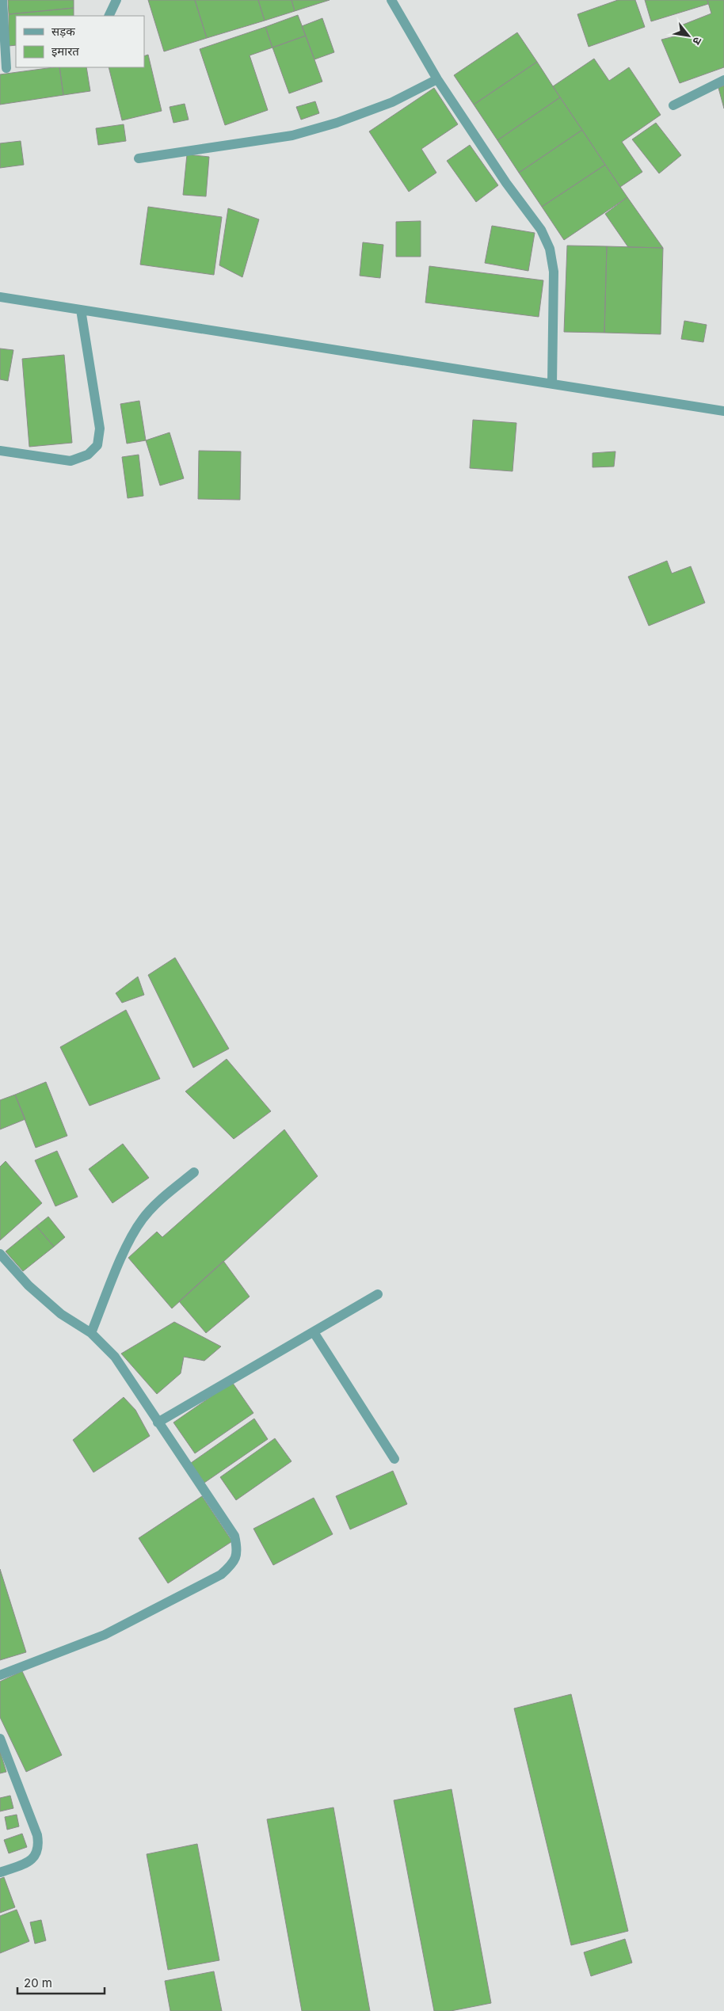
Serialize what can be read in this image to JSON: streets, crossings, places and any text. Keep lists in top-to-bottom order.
{
  "legend": ["सड़क", "इमारत"],
  "scale_bar": "20 m",
  "north": "bottom right"
}
